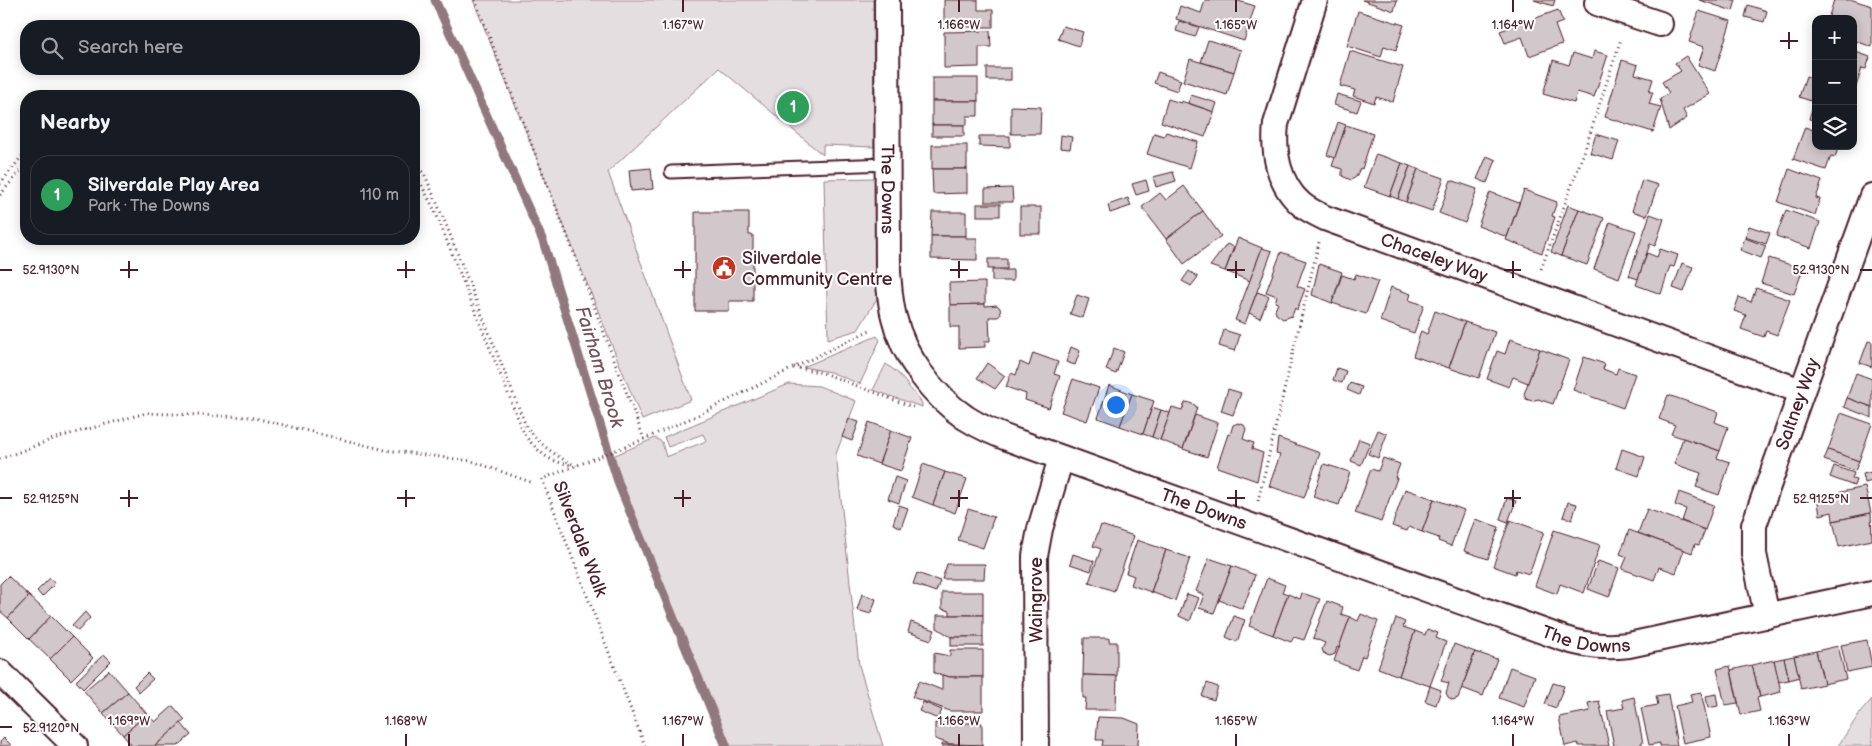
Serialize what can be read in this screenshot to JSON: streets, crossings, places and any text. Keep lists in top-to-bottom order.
{
  "streets": {
    "street": [
      "The Downs",
      "Chaceley Way",
      "Saltney Way",
      "Waingrove"
    ],
    "path": ["Silverdale Walk"]
  },
  "crossings": [
    ["The Downs", "Saltney Way"],
    ["The Downs", "Silverdale Walk"],
    ["The Downs", "Waingrove"],
    ["Chaceley Way", "Saltney Way"]
  ],
  "water": ["Fairham Brook"],
  "places": {
    "public building": ["Silverdale Community Centre"]
  },
  "page": {
    "map_buttons": ["+", "−"],
    "search": "Search here",
    "pins": "1",
    "heading": "Nearby",
    "list": [
      {
        "mark": "1",
        "name": "Silverdale Play Area",
        "note": "Park · The Downs",
        "value": "110 m"
      }
    ]
  },
  "coordinates": [
    "1.167°W",
    "1.166°W",
    "1.165°W",
    "1.164°W",
    "52.9130°N",
    "52.9125°N",
    "1.169°W",
    "1.168°W",
    "1.163°W",
    "52.9120°N"
  ]
}
